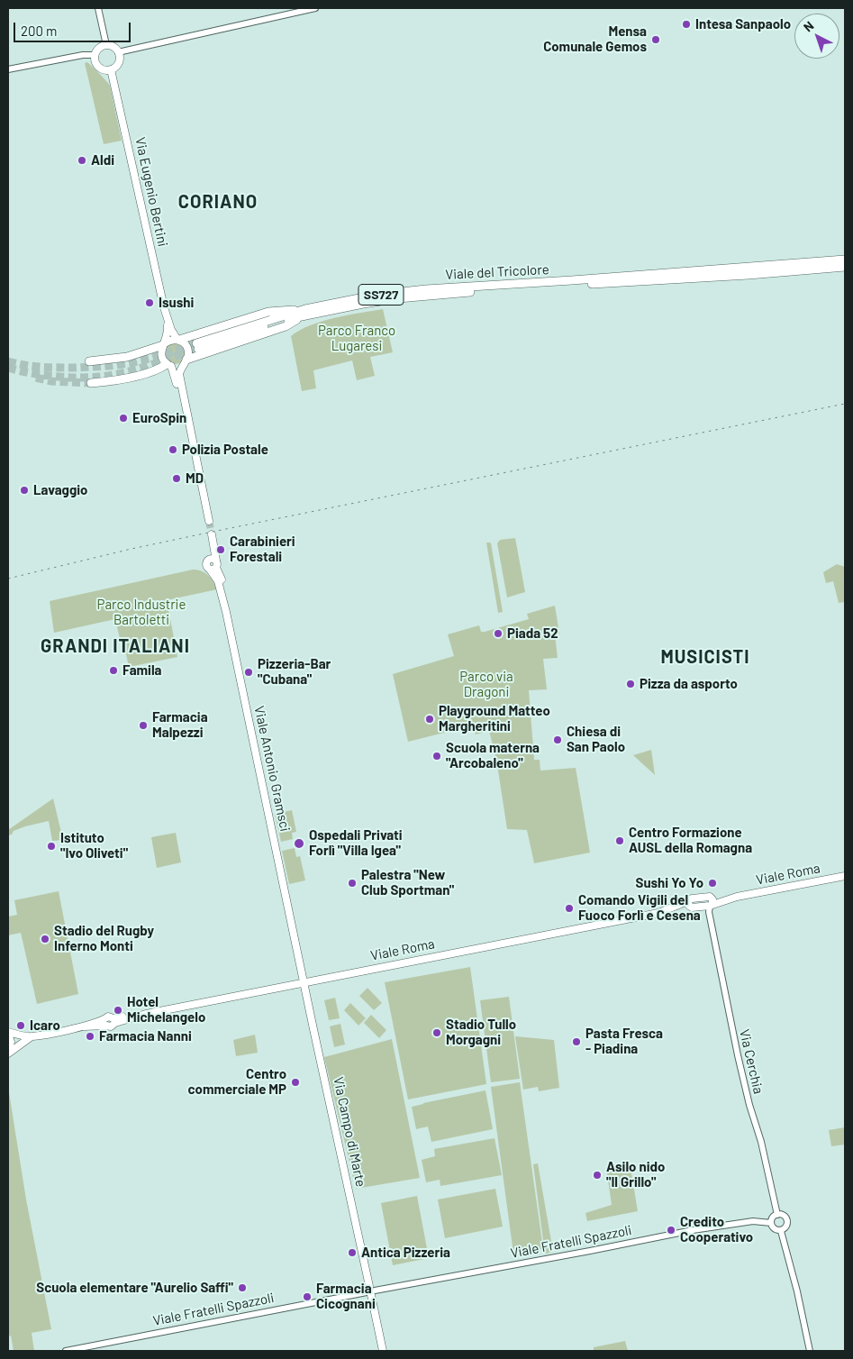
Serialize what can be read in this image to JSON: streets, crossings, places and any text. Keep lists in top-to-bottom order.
{
  "streets": {
    "highway": ["Viale del Tricolore", "SS727"],
    "main road": [
      "Via Eugenio Bertini",
      "Viale Antonio Gramsci",
      "Viale Roma",
      "Via Campo di Marte"
    ],
    "street": ["Via Cerchia", "Viale Fratelli Spazzoli"]
  },
  "crossings": [
    ["Viale Antonio Gramsci", "Viale Roma"],
    ["Viale Antonio Gramsci", "Via Campo di Marte"],
    ["Viale Roma", "Via Cerchia"],
    ["Viale Roma", "Via Campo di Marte"],
    ["Via Cerchia", "Viale Fratelli Spazzoli"],
    ["Via Campo di Marte", "Viale Fratelli Spazzoli"]
  ],
  "districts": ["CORIANO", "GRANDI ITALIANI", "MUSICISTI"],
  "parks": ["Parco Franco Lugaresi", "Parco Industrie Bartoletti", "Parco via Dragoni"],
  "places": [
    "Intesa Sanpaolo",
    "Mensa Comunale Gemos",
    "Aldi",
    "Isushi",
    "EuroSpin",
    "Polizia Postale",
    "MD",
    "Lavaggio",
    "Carabinieri Forestali",
    "Piada 52",
    "Famila",
    "Pizzeria-Bar \"Cubana\"",
    "Pizza da asporto",
    "Playground Matteo Margheritini",
    "Farmacia Malpezzi",
    "Chiesa di San Paolo",
    "Scuola materna \"Arcobaleno\"",
    "Centro Formazione AUSL della Romagna",
    "Ospedali Privati Forlì \"Villa Igea\"",
    "Istituto \"Ivo Oliveti\"",
    "Palestra \"New Club Sportman\"",
    "Sushi Yo Yo",
    "Comando Vigili del Fuoco Forlì e Cesena",
    "Stadio del Rugby Inferno Monti",
    "Hotel Michelangelo",
    "Icaro",
    "Stadio Tullo Morgagni",
    "Farmacia Nanni",
    "Pasta Fresca - Piadina",
    "Centro commerciale MP",
    "Asilo nido \"Il Grillo\"",
    "Credito Cooperativo",
    "Antica Pizzeria",
    "Scuola elementare \"Aurelio Saffi\"",
    "Farmacia Cicognani"
  ],
  "scale_bar": "200 m",
  "north": "top left"
}
